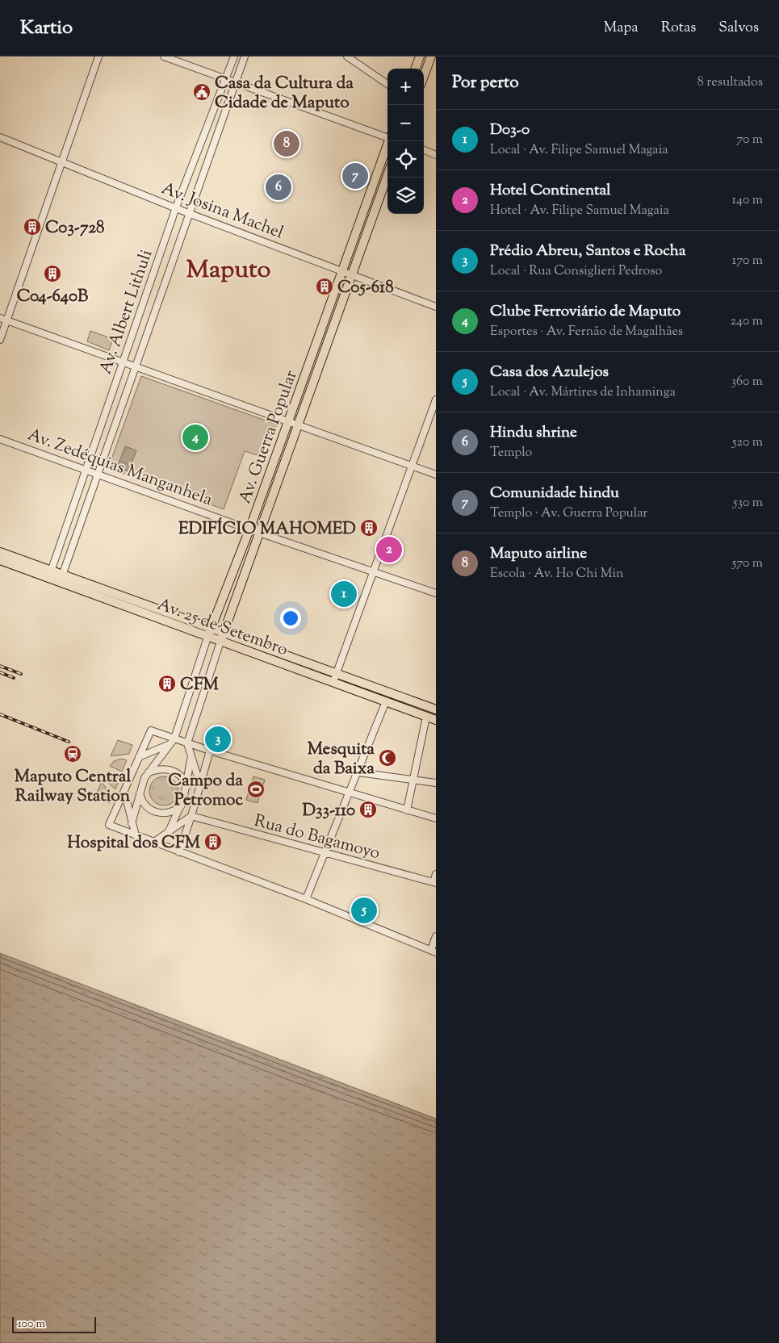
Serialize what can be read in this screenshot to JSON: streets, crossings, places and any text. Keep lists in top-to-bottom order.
{
  "streets": {
    "main road": ["Av. Guerra Popular", "Av. 25 de Setembro"],
    "street": [
      "Av. Josina Machel",
      "Av. Albert Lithuli",
      "Av. Zedéquias Manganhela",
      "Rua do Bagamoyo"
    ]
  },
  "crossings": [
    ["Av. Josina Machel", "Av. Albert Lithuli"],
    ["Av. Josina Machel", "Av. Guerra Popular"],
    ["Av. Albert Lithuli", "Av. Zedéquias Manganhela"],
    ["Av. Albert Lithuli", "Av. 25 de Setembro"],
    ["Av. Guerra Popular", "Av. Zedéquias Manganhela"],
    ["Av. Guerra Popular", "Av. 25 de Setembro"]
  ],
  "districts": ["Maputo"],
  "places": {
    "public building": ["Casa da Cultura da Cidade de Maputo"],
    "building": [
      "C03-728",
      "C04-640B",
      "C05-618",
      "EDIFÍCIO MAHOMED",
      "CFM",
      "D33-110",
      "Hospital dos CFM"
    ],
    "station": ["Maputo Central Railway Station"],
    "mosque": ["Mesquita da Baixa"],
    "sports": ["Campo da Petromoc"]
  },
  "scale_bar": "100 m",
  "page": {
    "header": "Kartio",
    "nav": ["Mapa", "Rotas", "Salvos"],
    "heading": ["Por perto", "8 resultados"],
    "map_buttons": ["+", "−"],
    "list": [
      {
        "mark": "1",
        "name": "D03-0",
        "note": "Local · Av. Filipe Samuel Magaia",
        "value": "70 m"
      },
      {
        "mark": "2",
        "name": "Hotel Continental",
        "note": "Hotel · Av. Filipe Samuel Magaia",
        "value": "140 m"
      },
      {
        "mark": "3",
        "name": "Prédio Abreu, Santos e Rocha",
        "note": "Local · Rua Consiglieri Pedroso",
        "value": "170 m"
      },
      {
        "mark": "4",
        "name": "Clube Ferroviário de Maputo",
        "note": "Esportes · Av. Fernão de Magalhães",
        "value": "240 m"
      },
      {
        "mark": "5",
        "name": "Casa dos Azulejos",
        "note": "Local · Av. Mártires de Inhaminga",
        "value": "360 m"
      },
      {
        "mark": "6",
        "name": "Hindu shrine",
        "note": "Templo",
        "value": "520 m"
      },
      {
        "mark": "7",
        "name": "Comunidade hindu",
        "note": "Templo · Av. Guerra Popular",
        "value": "530 m"
      },
      {
        "mark": "8",
        "name": "Maputo airline",
        "note": "Escola · Av. Ho Chi Min",
        "value": "570 m"
      }
    ],
    "pins": [
      "8",
      "7",
      "6",
      "4",
      "2",
      "1",
      "3",
      "5"
    ],
    "scale": "100 m"
  }
}
